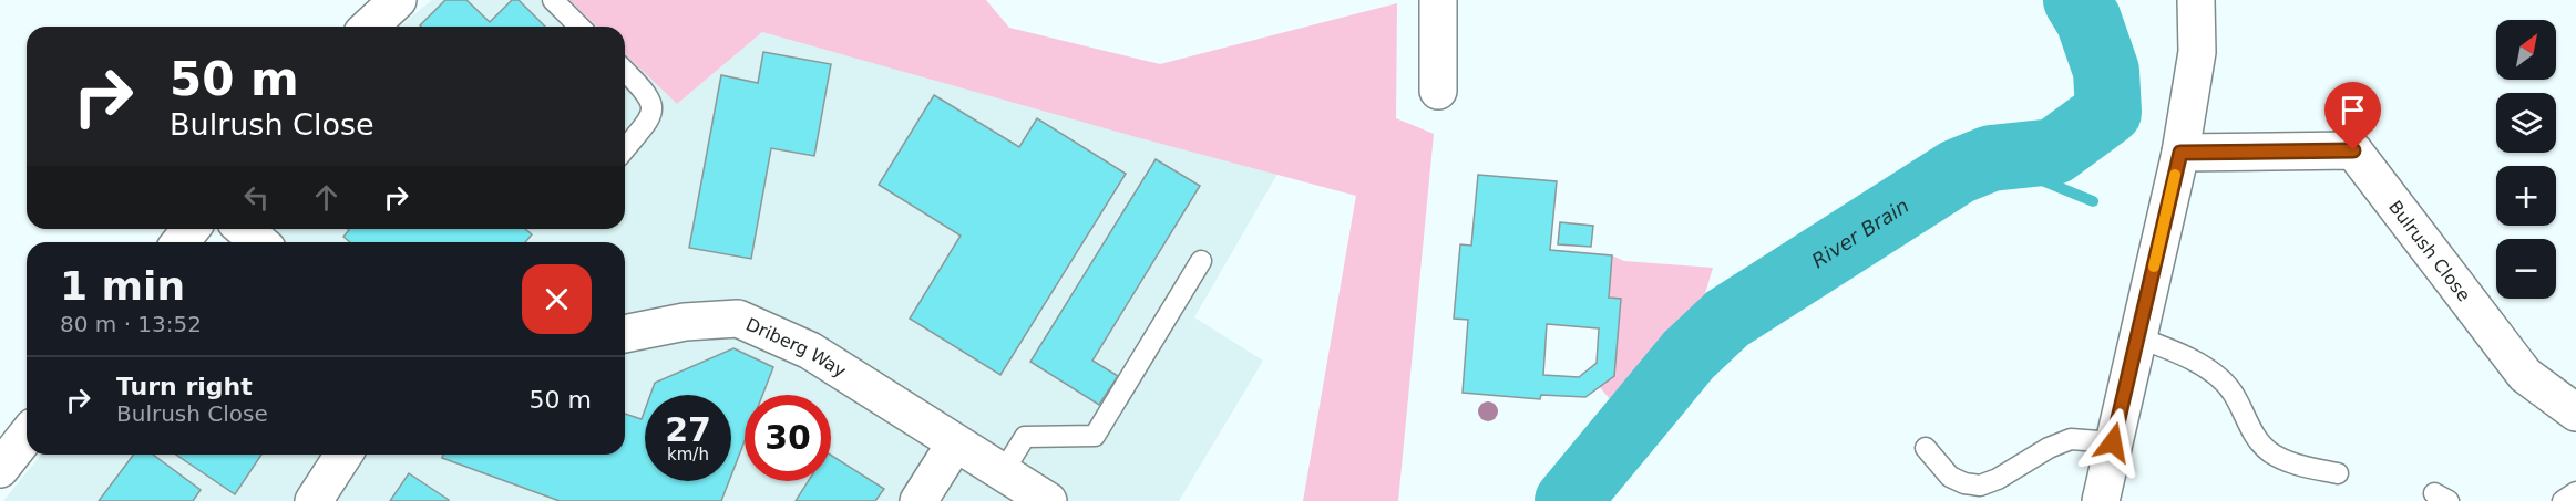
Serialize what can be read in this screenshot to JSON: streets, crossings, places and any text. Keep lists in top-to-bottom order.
{
  "streets": {
    "street": ["Bulrush Close", "Driberg Way"]
  },
  "water": ["River Brain"],
  "north": "top right",
  "page": {
    "map_buttons": ["+", "−"],
    "turn": ["50 m", "Bulrush Close"],
    "heading": ["1 min", "80 m · 13:52"],
    "list": [
      {
        "name": "Turn right",
        "note": "Bulrush Close",
        "value": "50 m"
      }
    ],
    "speed": "27 km/h",
    "limit": "30"
  }
}
